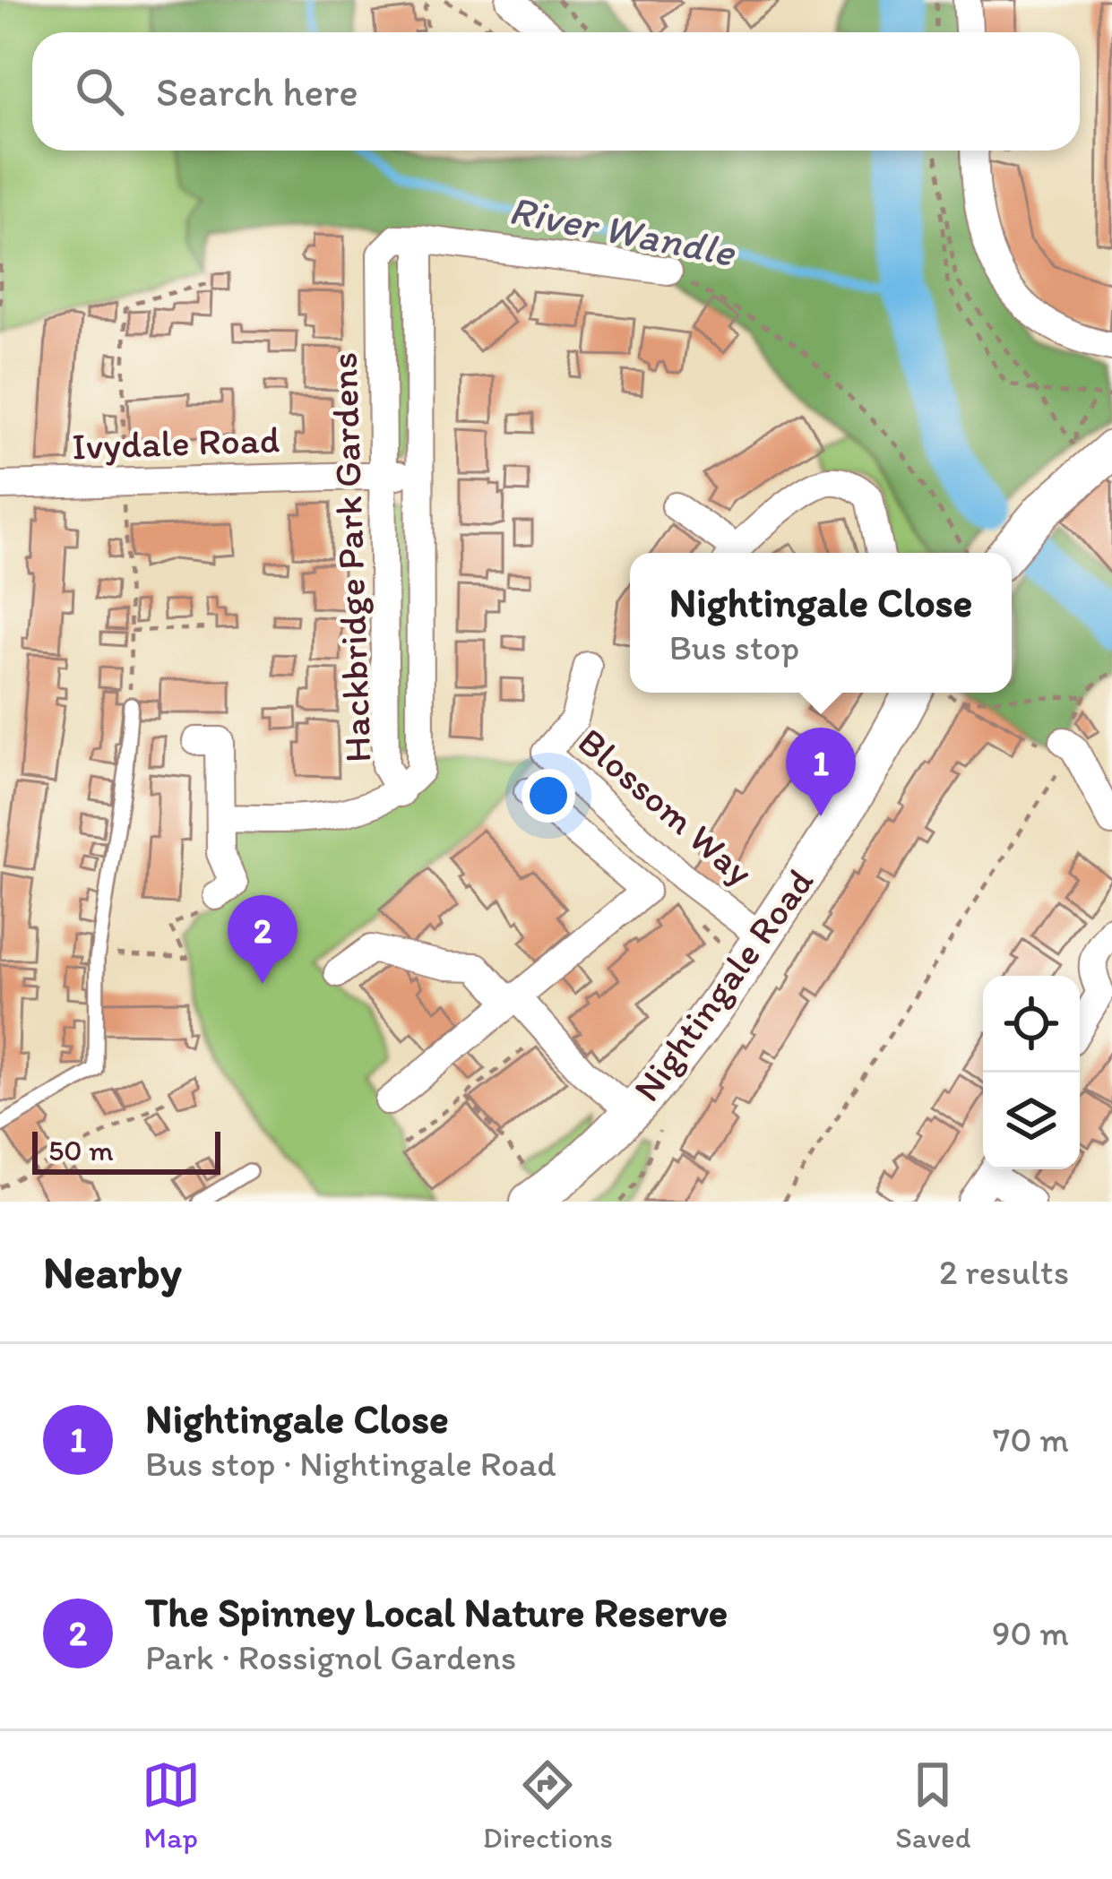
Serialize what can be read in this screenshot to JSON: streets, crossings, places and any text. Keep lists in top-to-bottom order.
{
  "streets": {
    "main road": ["Nightingale Road"],
    "street": ["Ivydale Road", "Hackbridge Park Gardens", "Blossom Way"]
  },
  "crossings": [
    ["Ivydale Road", "Hackbridge Park Gardens"],
    ["Blossom Way", "Nightingale Road"]
  ],
  "water": ["River Wandle"],
  "scale_bar": "50 m",
  "page": {
    "search": "Search here",
    "popup": ["Nightingale Close", "Bus stop"],
    "pins": ["1", "2"],
    "scale": "50 m",
    "heading": ["Nearby", "2 results"],
    "list": [
      {
        "mark": "1",
        "name": "Nightingale Close",
        "note": "Bus stop · Nightingale Road",
        "value": "70 m"
      },
      {
        "mark": "2",
        "name": "The Spinney Local Nature Reserve",
        "note": "Park · Rossignol Gardens",
        "value": "90 m"
      }
    ],
    "nav": ["Map", "Directions", "Saved"]
  }
}
